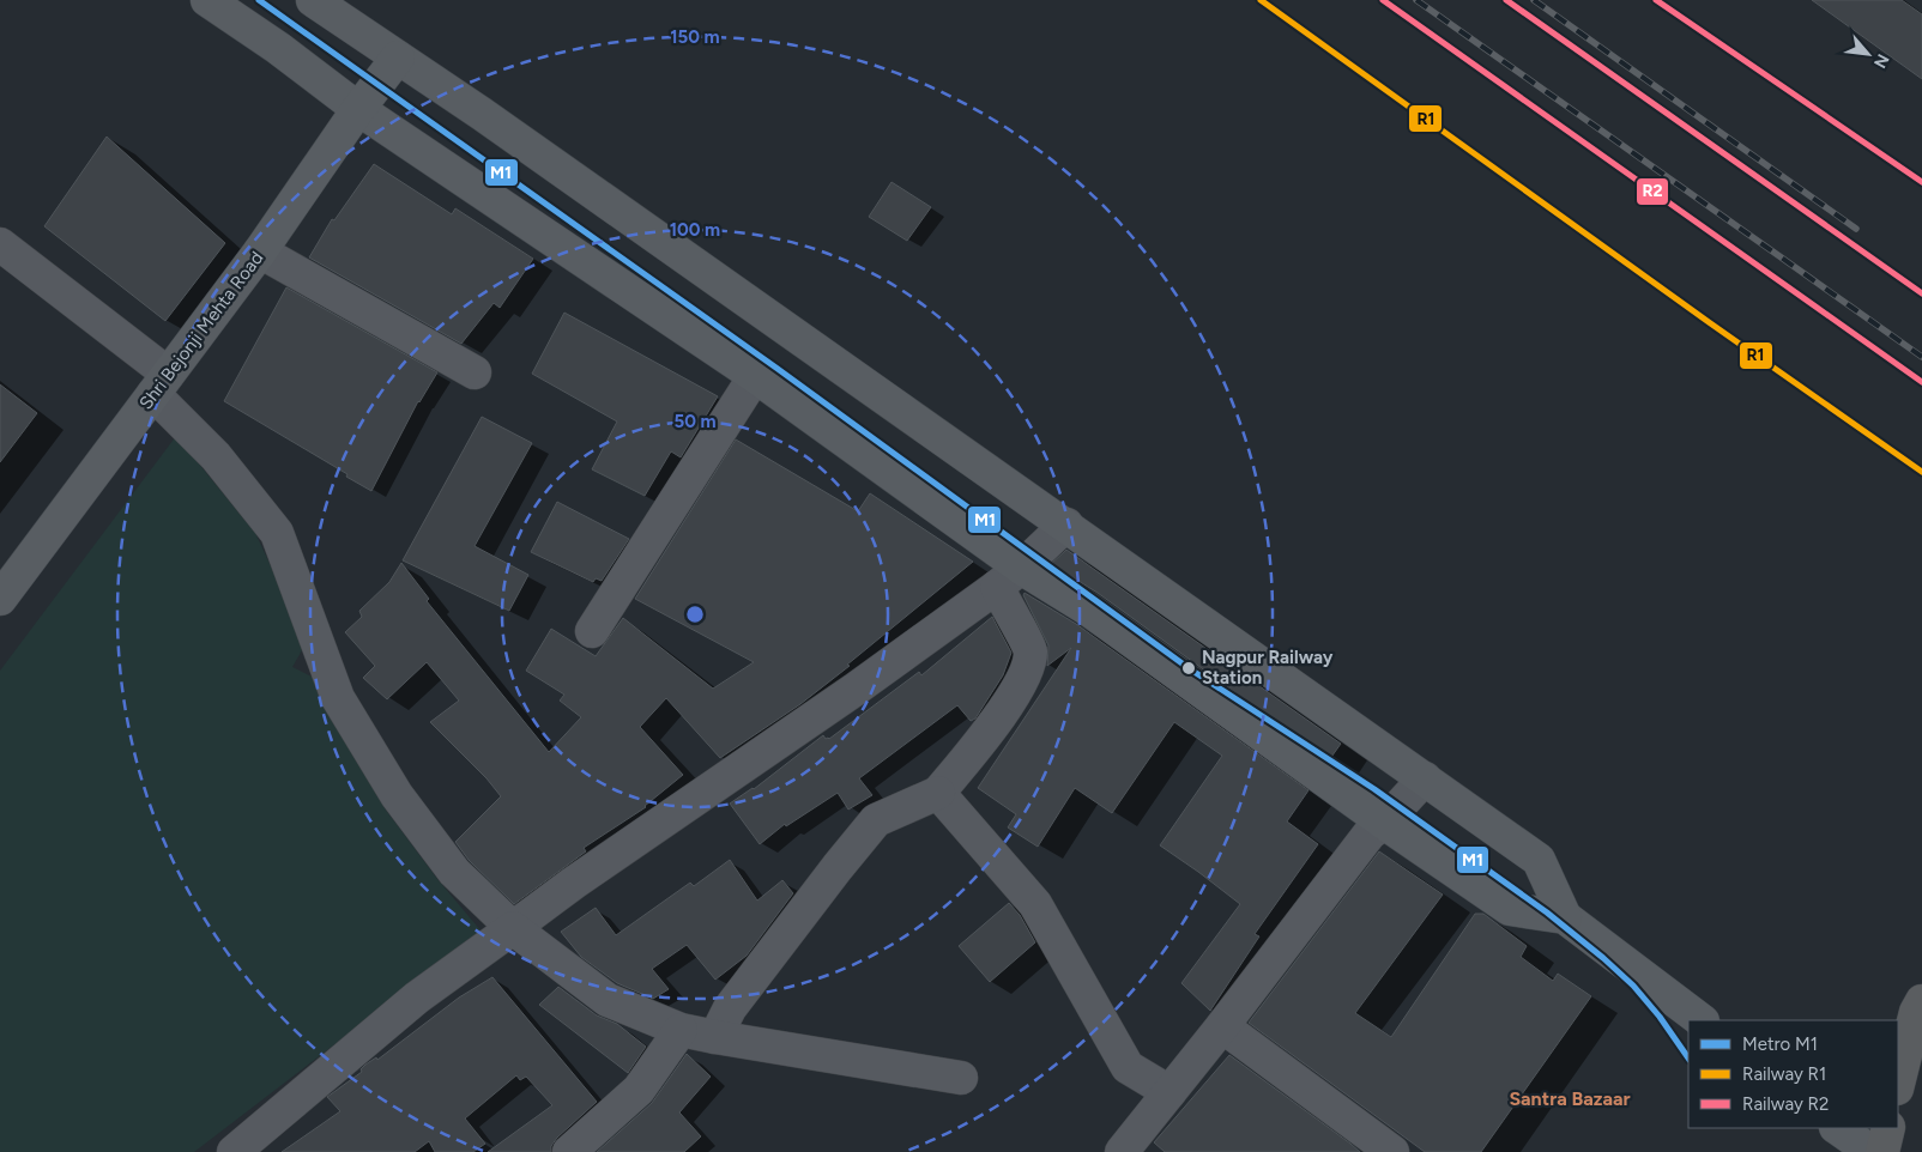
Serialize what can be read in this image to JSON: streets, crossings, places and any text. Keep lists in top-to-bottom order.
{
  "streets": {
    "main road": ["Shri Bejonji Mehta Road"]
  },
  "districts": ["Santra Bazaar"],
  "places": ["Nagpur Railway Station"],
  "lines": ["metro line M1", "rail line R1", "rail line R2"],
  "legend": ["Metro M1", "Railway R1", "Railway R2"],
  "north": "bottom right",
  "rings": ["150 m", "100 m", "50 m"]
}
